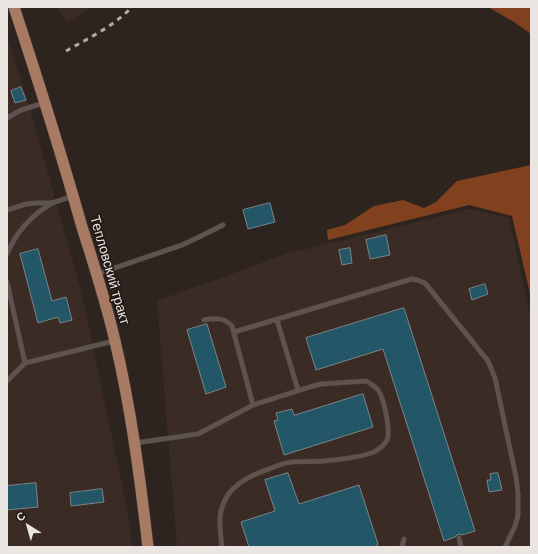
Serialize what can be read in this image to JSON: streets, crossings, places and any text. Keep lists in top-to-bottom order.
{
  "streets": {
    "main road": ["Тепловский тракт"]
  },
  "north": "top left"
}
